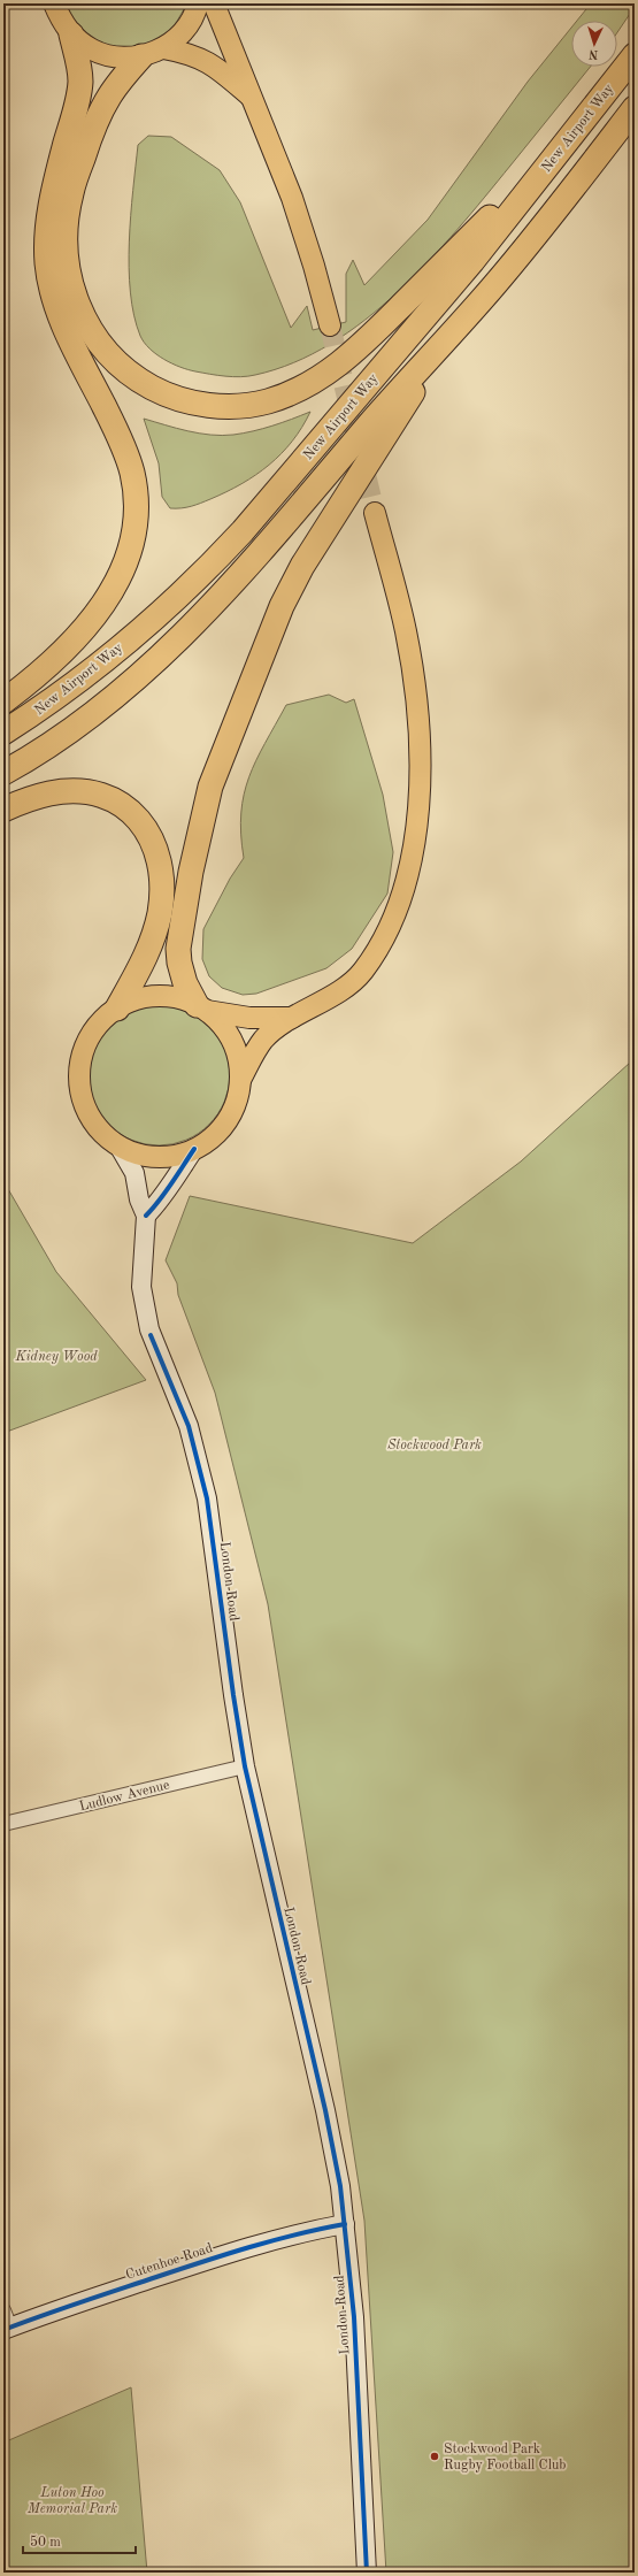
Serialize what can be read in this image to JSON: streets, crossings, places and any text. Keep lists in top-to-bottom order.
{
  "streets": {
    "highway": ["New Airport Way"],
    "street": ["London Road", "Ludlow Avenue", "Cutenhoe Road"]
  },
  "crossings": [
    ["London Road", "Ludlow Avenue"],
    ["London Road", "Cutenhoe Road"]
  ],
  "parks": ["Kidney Wood", "Stockwood Park", "Luton Hoo Memorial Park"],
  "places": ["Stockwood Park Rugby Football Club"],
  "scale_bar": "50 m",
  "north": "bottom"
}
